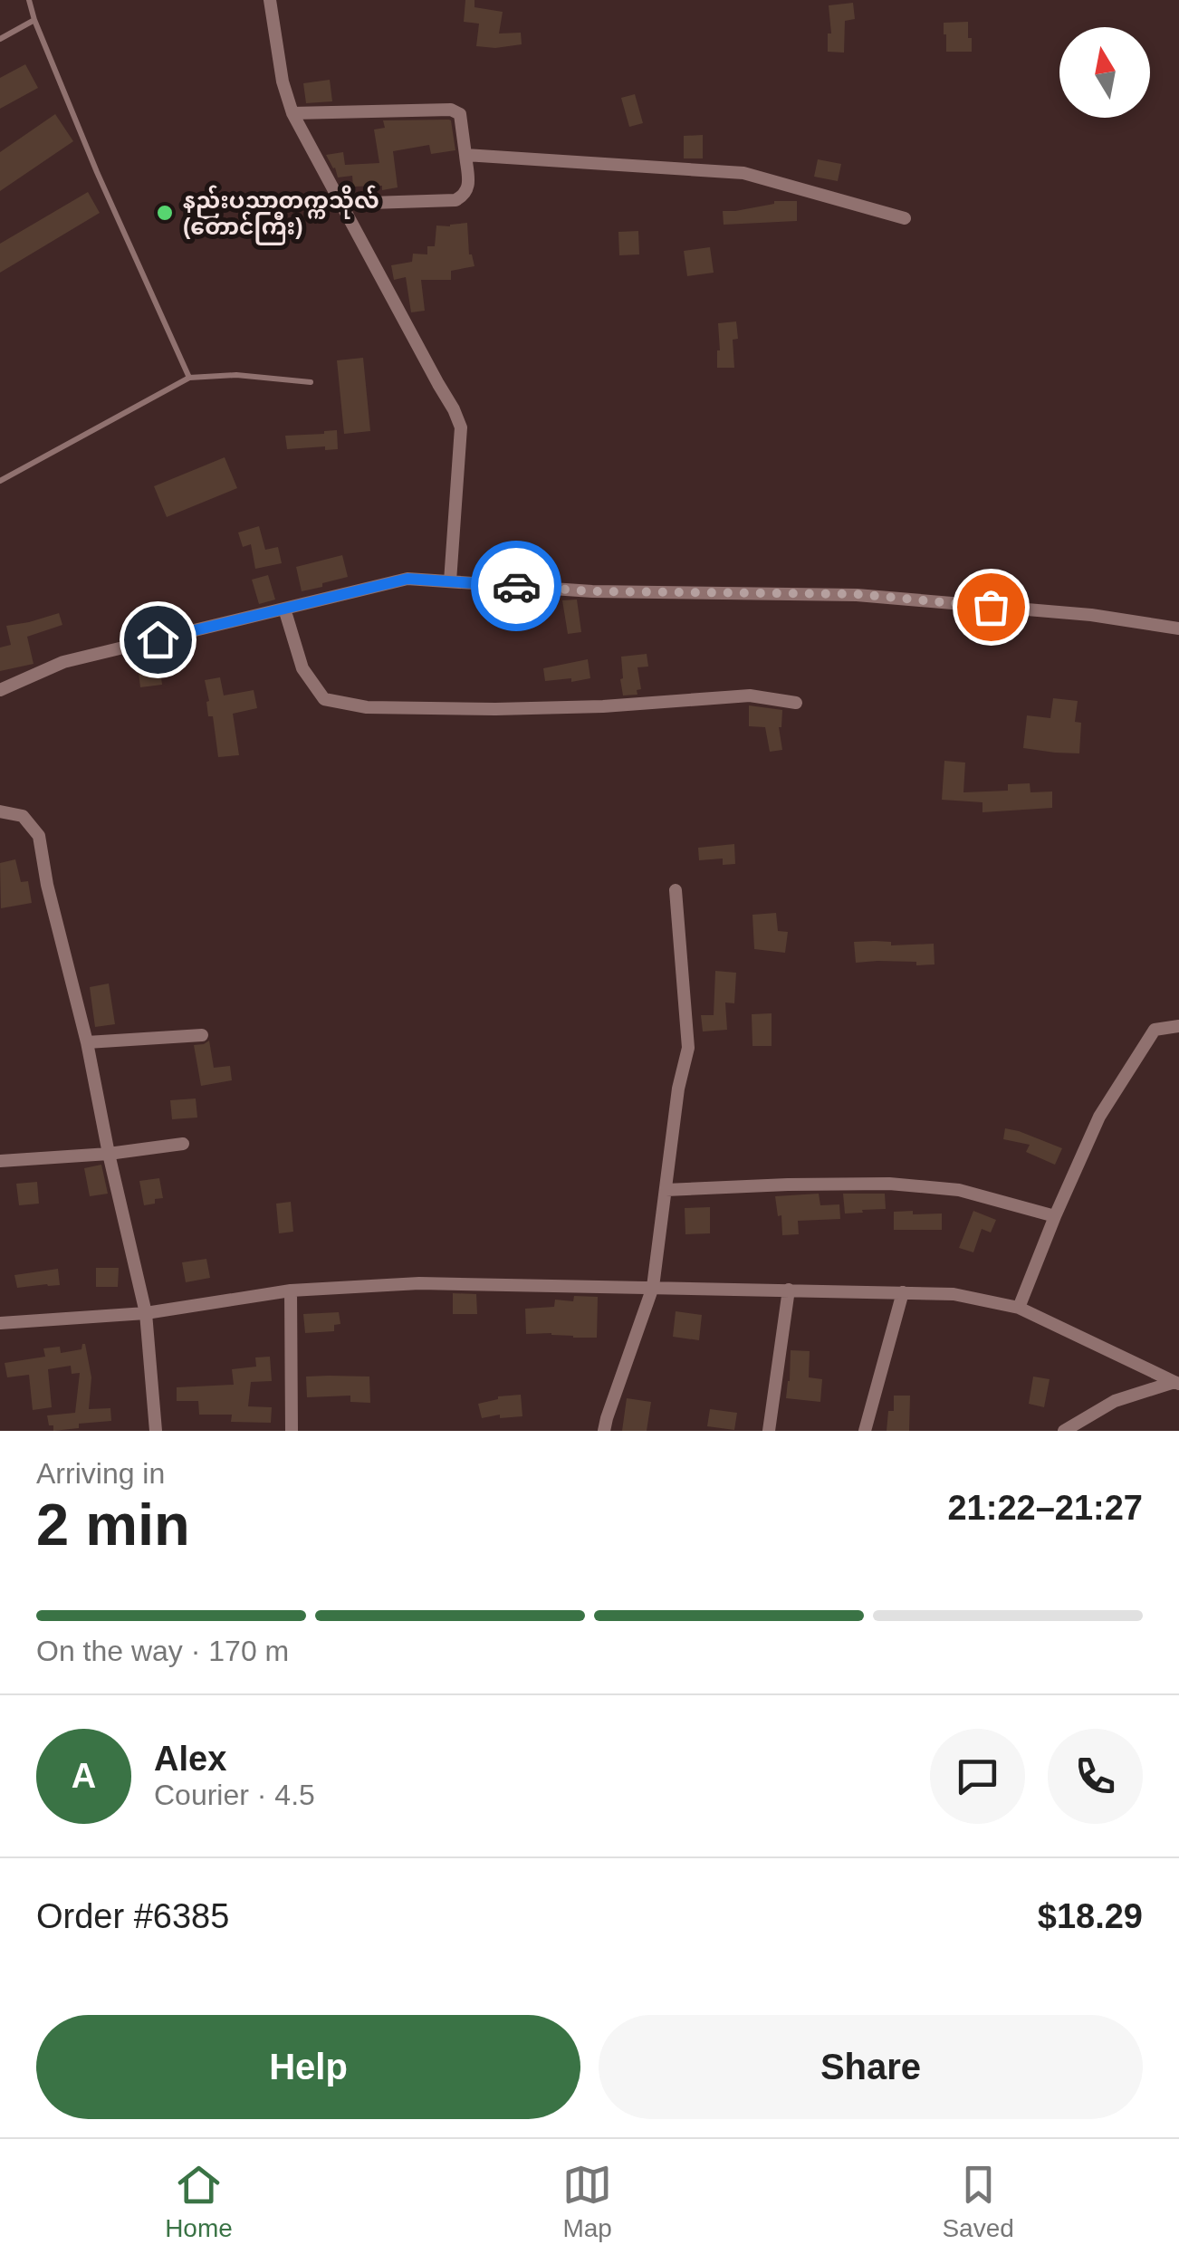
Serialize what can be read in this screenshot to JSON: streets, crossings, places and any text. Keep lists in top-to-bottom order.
{
  "places": ["နည်းပညာတက္ကသိုလ် (တောင်ကြီး)"],
  "north": "top",
  "page": {
    "heading": ["2 min", "Arriving in", "21:22–21:27"],
    "panel": [
      "Alex",
      "Courier · 4.5",
      "Order #6385",
      "$18.29"
    ],
    "bar": "On the way · 170 m",
    "round": "A",
    "buttons": ["Help", "Share"],
    "tabs": ["Home", "Map", "Saved"]
  }
}
